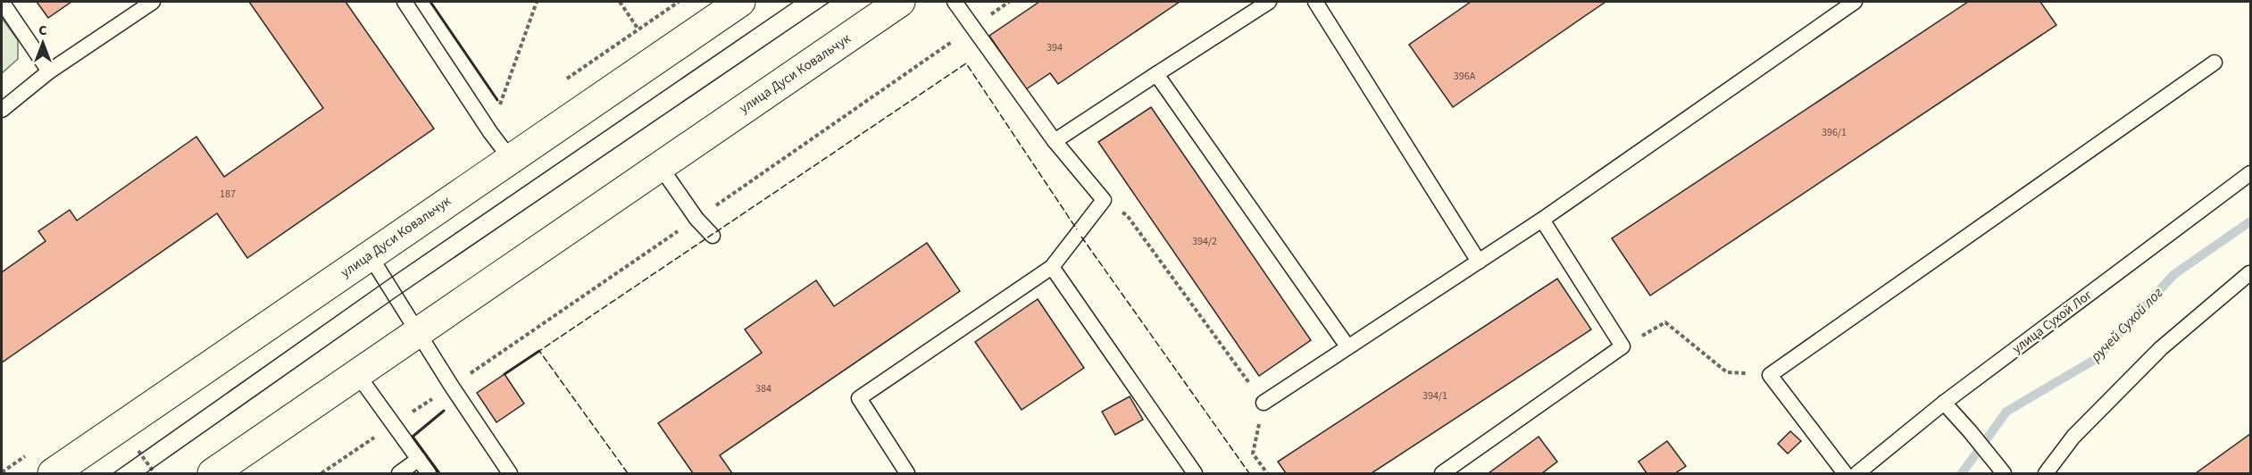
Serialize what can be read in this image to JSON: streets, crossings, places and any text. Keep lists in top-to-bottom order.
{
  "streets": {
    "main road": ["улица Дуси Ковальчук"],
    "lane": ["улица Сухой Лог"]
  },
  "water": ["ручей Сухой лог"],
  "house_numbers": [
    "394",
    "396А",
    "396/1",
    "187",
    "394/2",
    "384",
    "394/1"
  ],
  "north": "top"
}
